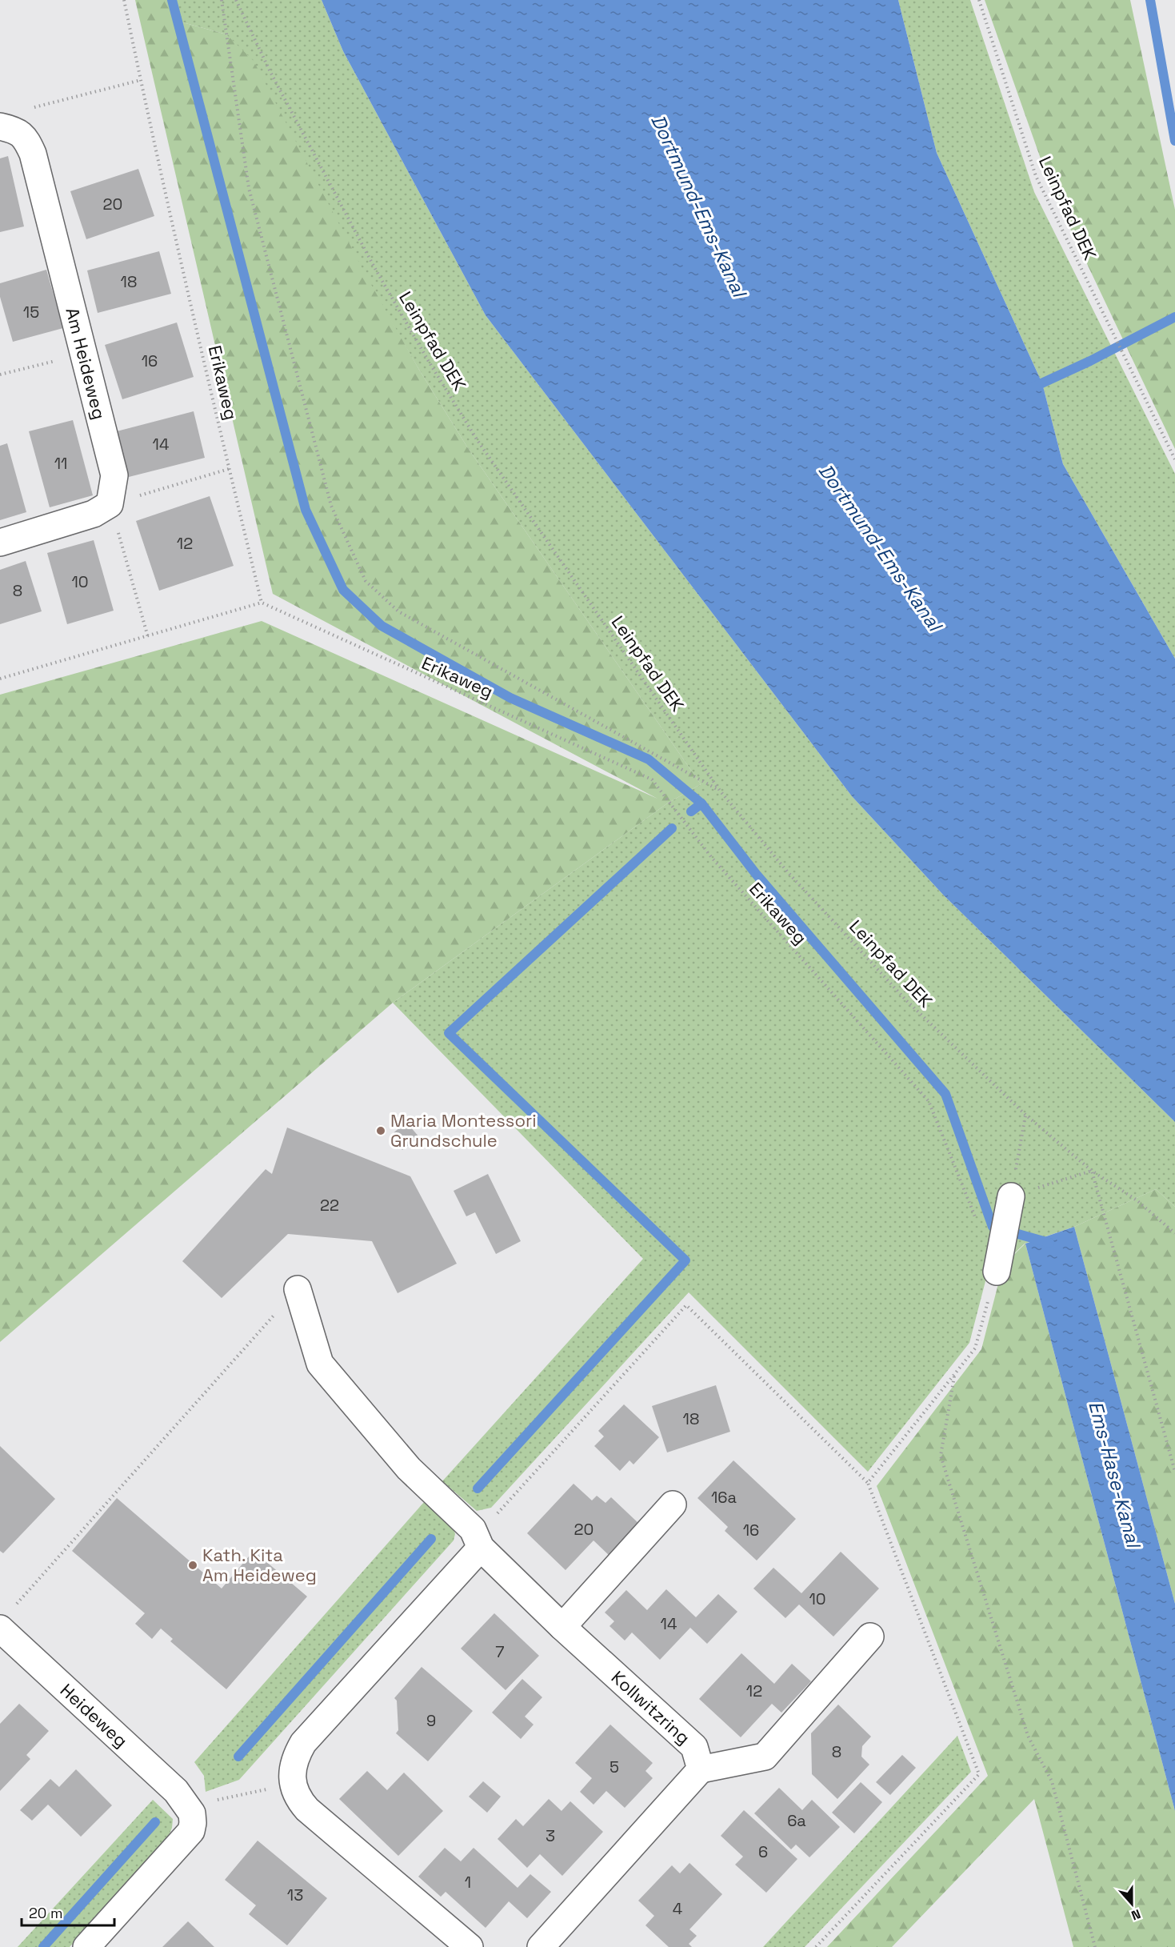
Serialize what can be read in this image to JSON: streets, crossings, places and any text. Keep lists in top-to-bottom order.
{
  "streets": {
    "street": ["Am Heideweg", "Kollwitzring", "Heideweg"],
    "path": ["Leinpfad DEK", "Erikaweg"]
  },
  "water": ["Dortmund-Ems-Kanal", "Ems-Hase-Kanal"],
  "places": ["Maria Montessori Grundschule", "Kath. Kita Am Heideweg"],
  "house_numbers": [
    "20",
    "18",
    "15",
    "16",
    "14",
    "11",
    "12",
    "10",
    "8",
    "22",
    "18",
    "16a",
    "20",
    "16",
    "10",
    "14",
    "7",
    "12",
    "9",
    "8",
    "5",
    "6a",
    "3",
    "6",
    "1",
    "13",
    "4"
  ],
  "scale_bar": "20 m",
  "north": "bottom"
}
